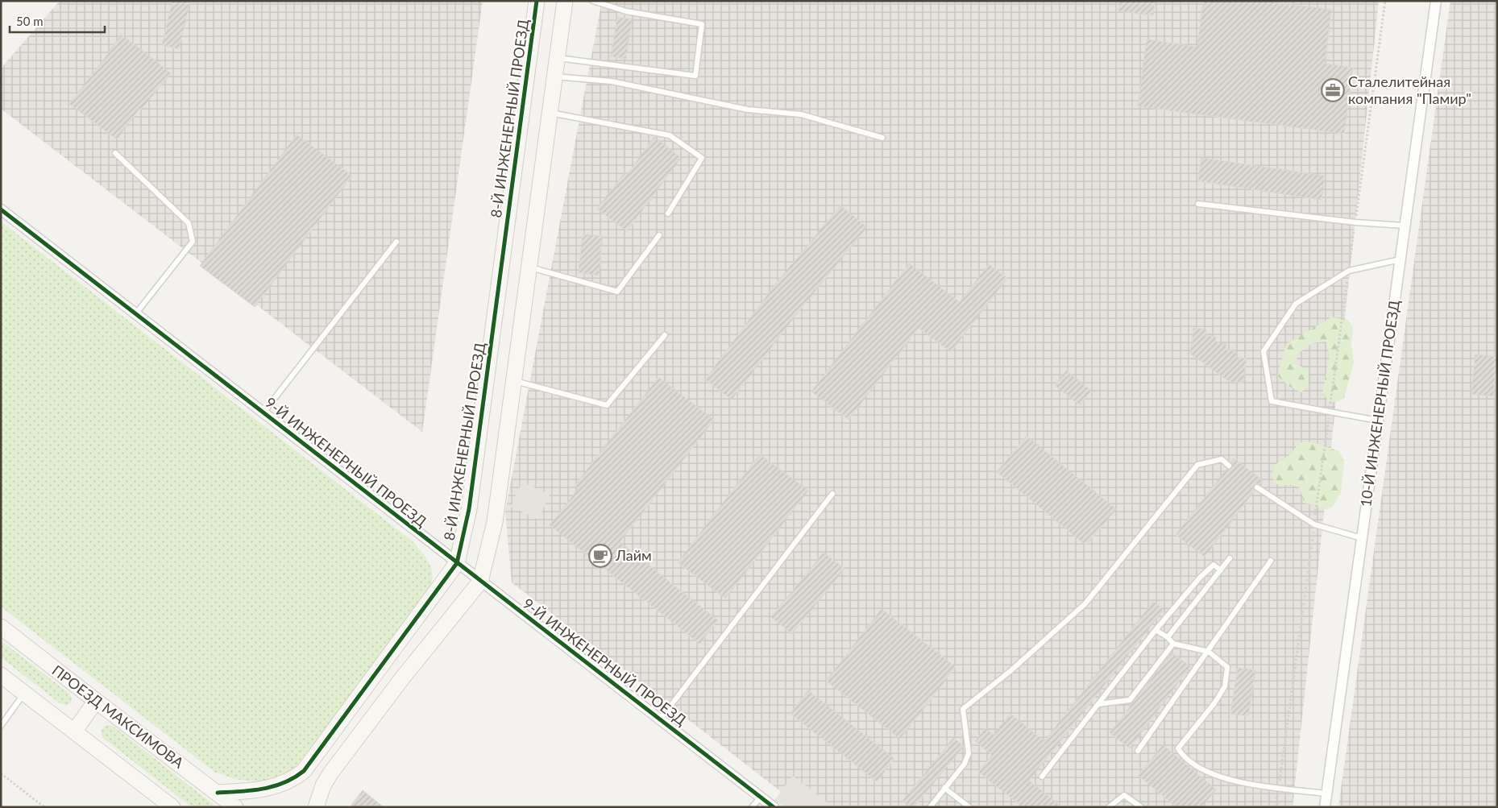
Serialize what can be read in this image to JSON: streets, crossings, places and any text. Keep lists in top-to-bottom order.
{
  "streets": {
    "street": [
      "8-Й ИНЖЕНЕРНЫЙ ПРОЕЗД",
      "10-Й ИНЖЕНЕРНЫЙ ПРОЕЗД",
      "9-Й ИНЖЕНЕРНЫЙ ПРОЕЗД",
      "ПРОЕЗД МАКСИМОВА"
    ]
  },
  "crossings": [
    ["8-Й ИНЖЕНЕРНЫЙ ПРОЕЗД", "9-Й ИНЖЕНЕРНЫЙ ПРОЕЗД"],
    ["8-Й ИНЖЕНЕРНЫЙ ПРОЕЗД", "ПРОЕЗД МАКСИМОВА"]
  ],
  "places": {
    "office": ["Сталелитейная компания \"Памир\""],
    "cafe": ["Лайм"]
  },
  "scale_bar": "50 m"
}
